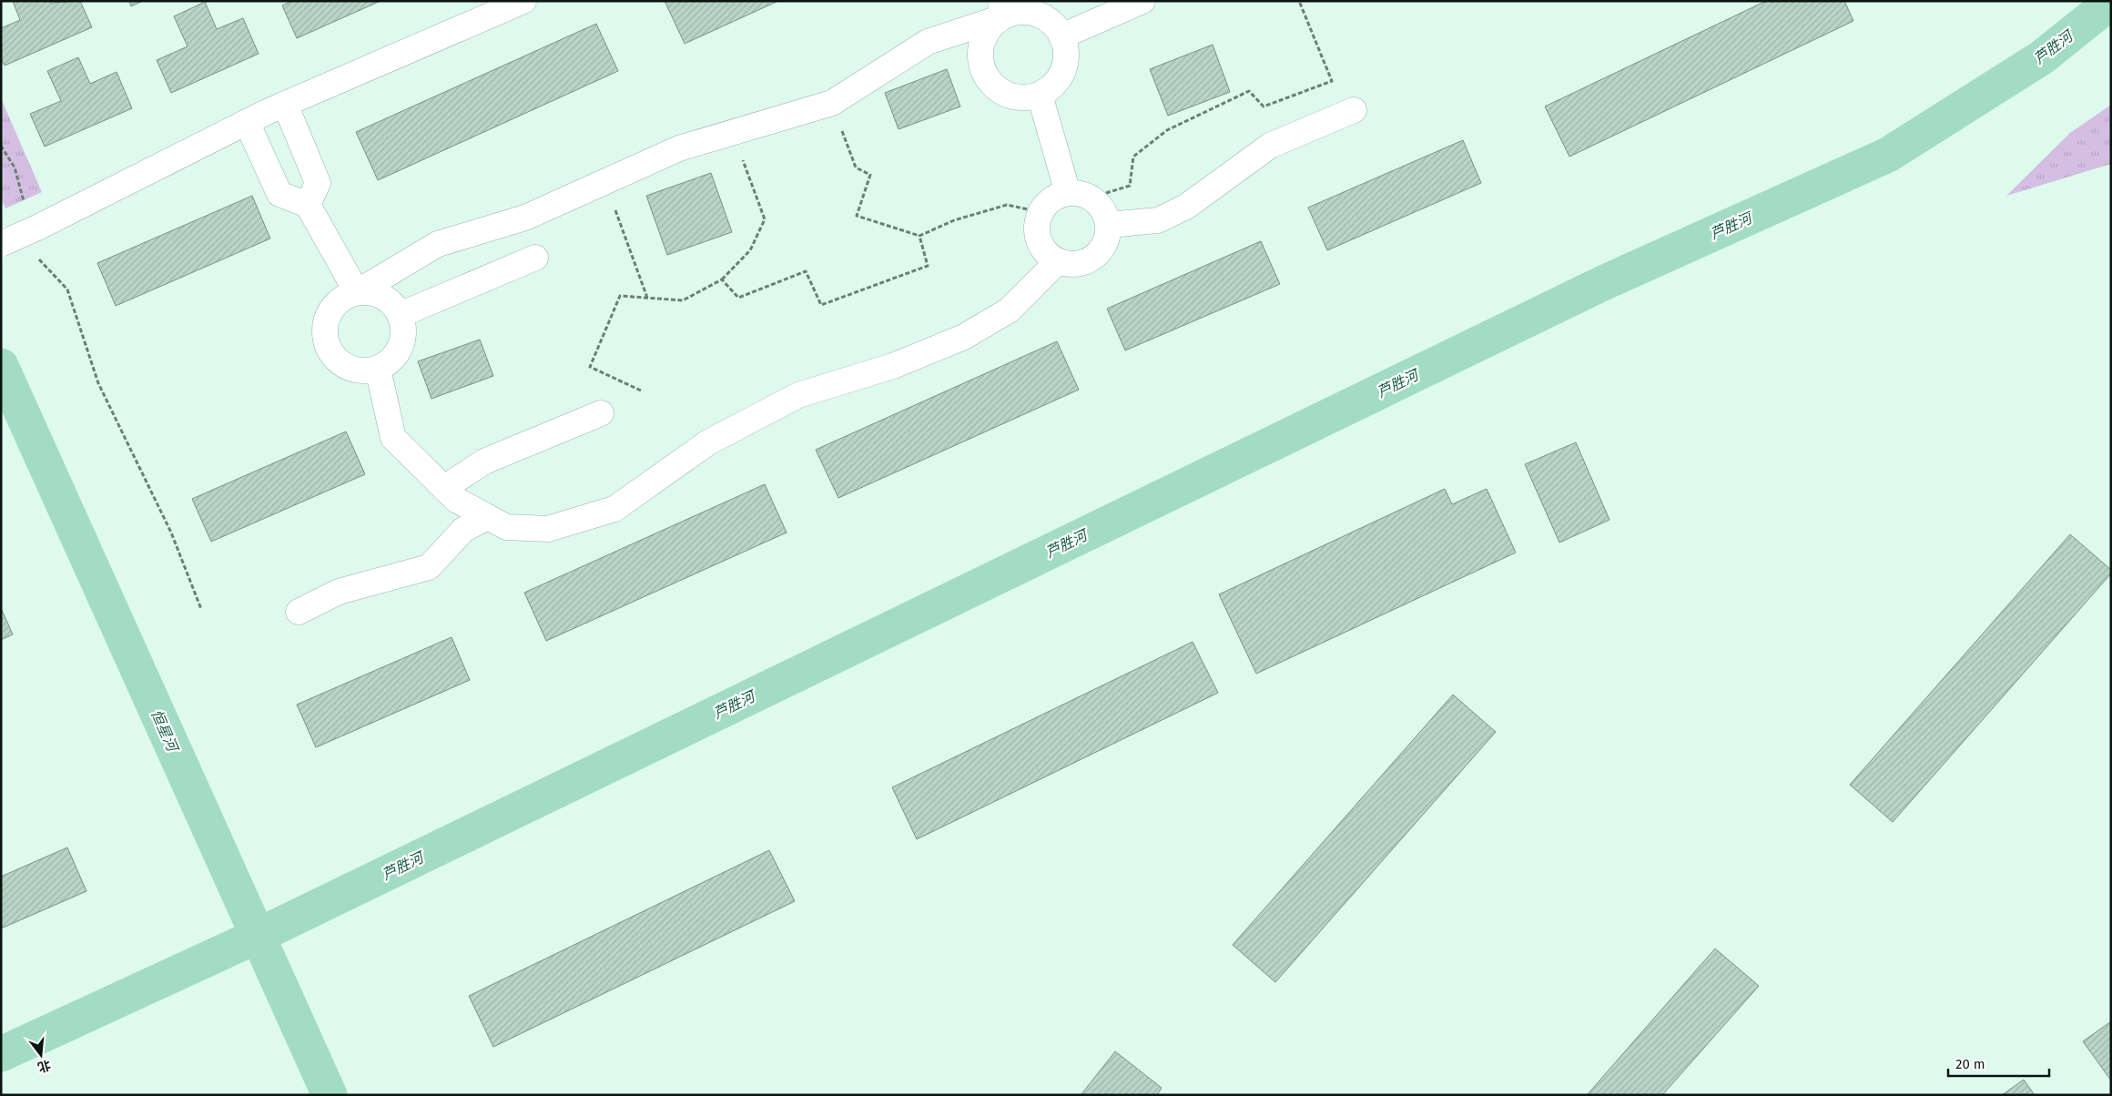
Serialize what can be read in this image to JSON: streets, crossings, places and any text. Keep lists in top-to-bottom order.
{
  "water": ["芦胜河", "恒星河"],
  "scale_bar": "20 m",
  "north": "bottom"
}
